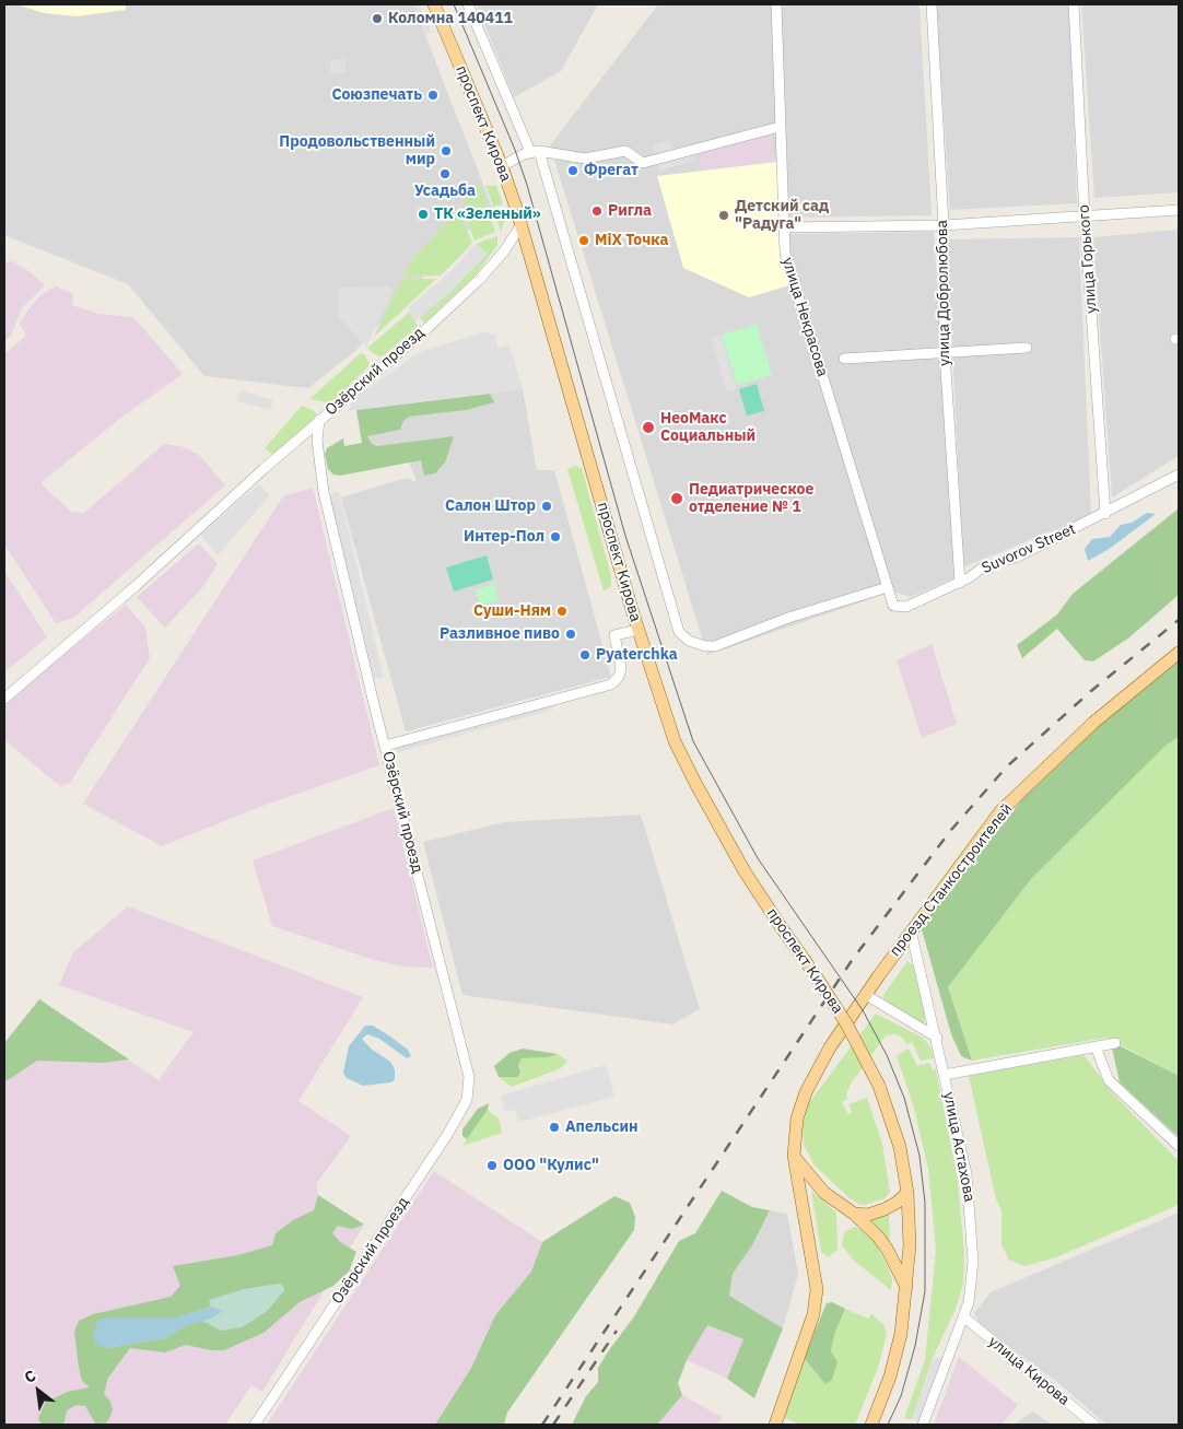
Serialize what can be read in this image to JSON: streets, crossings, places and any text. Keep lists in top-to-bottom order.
{
  "streets": {
    "main road": ["проспект Кирова", "проезд Станкостроителей"],
    "street": [
      "улица Горького",
      "улица Добролюбова",
      "улица Некрасова",
      "Озёрский проезд",
      "Suvorov Street",
      "улица Астахова",
      "улица Кирова"
    ]
  },
  "crossings": [
    ["проспект Кирова", "Озёрский проезд"],
    ["улица Горького", "Suvorov Street"],
    ["улица Добролюбова", "Suvorov Street"],
    ["улица Некрасова", "Suvorov Street"],
    ["проезд Станкостроителей", "улица Астахова"],
    ["улица Астахова", "улица Кирова"]
  ],
  "places": [
    "Коломна 140411",
    "Союзпечать",
    "Продовольственный мир",
    "Фрегат",
    "Усадьба",
    "Ригла",
    "ТК «Зеленый»",
    "Детский сад \"Радуга\"",
    "MiX Точка",
    "НеоМакс Социальный",
    "Педиатрическое отделение № 1",
    "Салон Штор",
    "Интер-Пол",
    "Суши-Ням",
    "Разливное пиво",
    "Pyaterchka",
    "Апельсин",
    "ООО \"Кулис\""
  ],
  "north": "top left"
}
